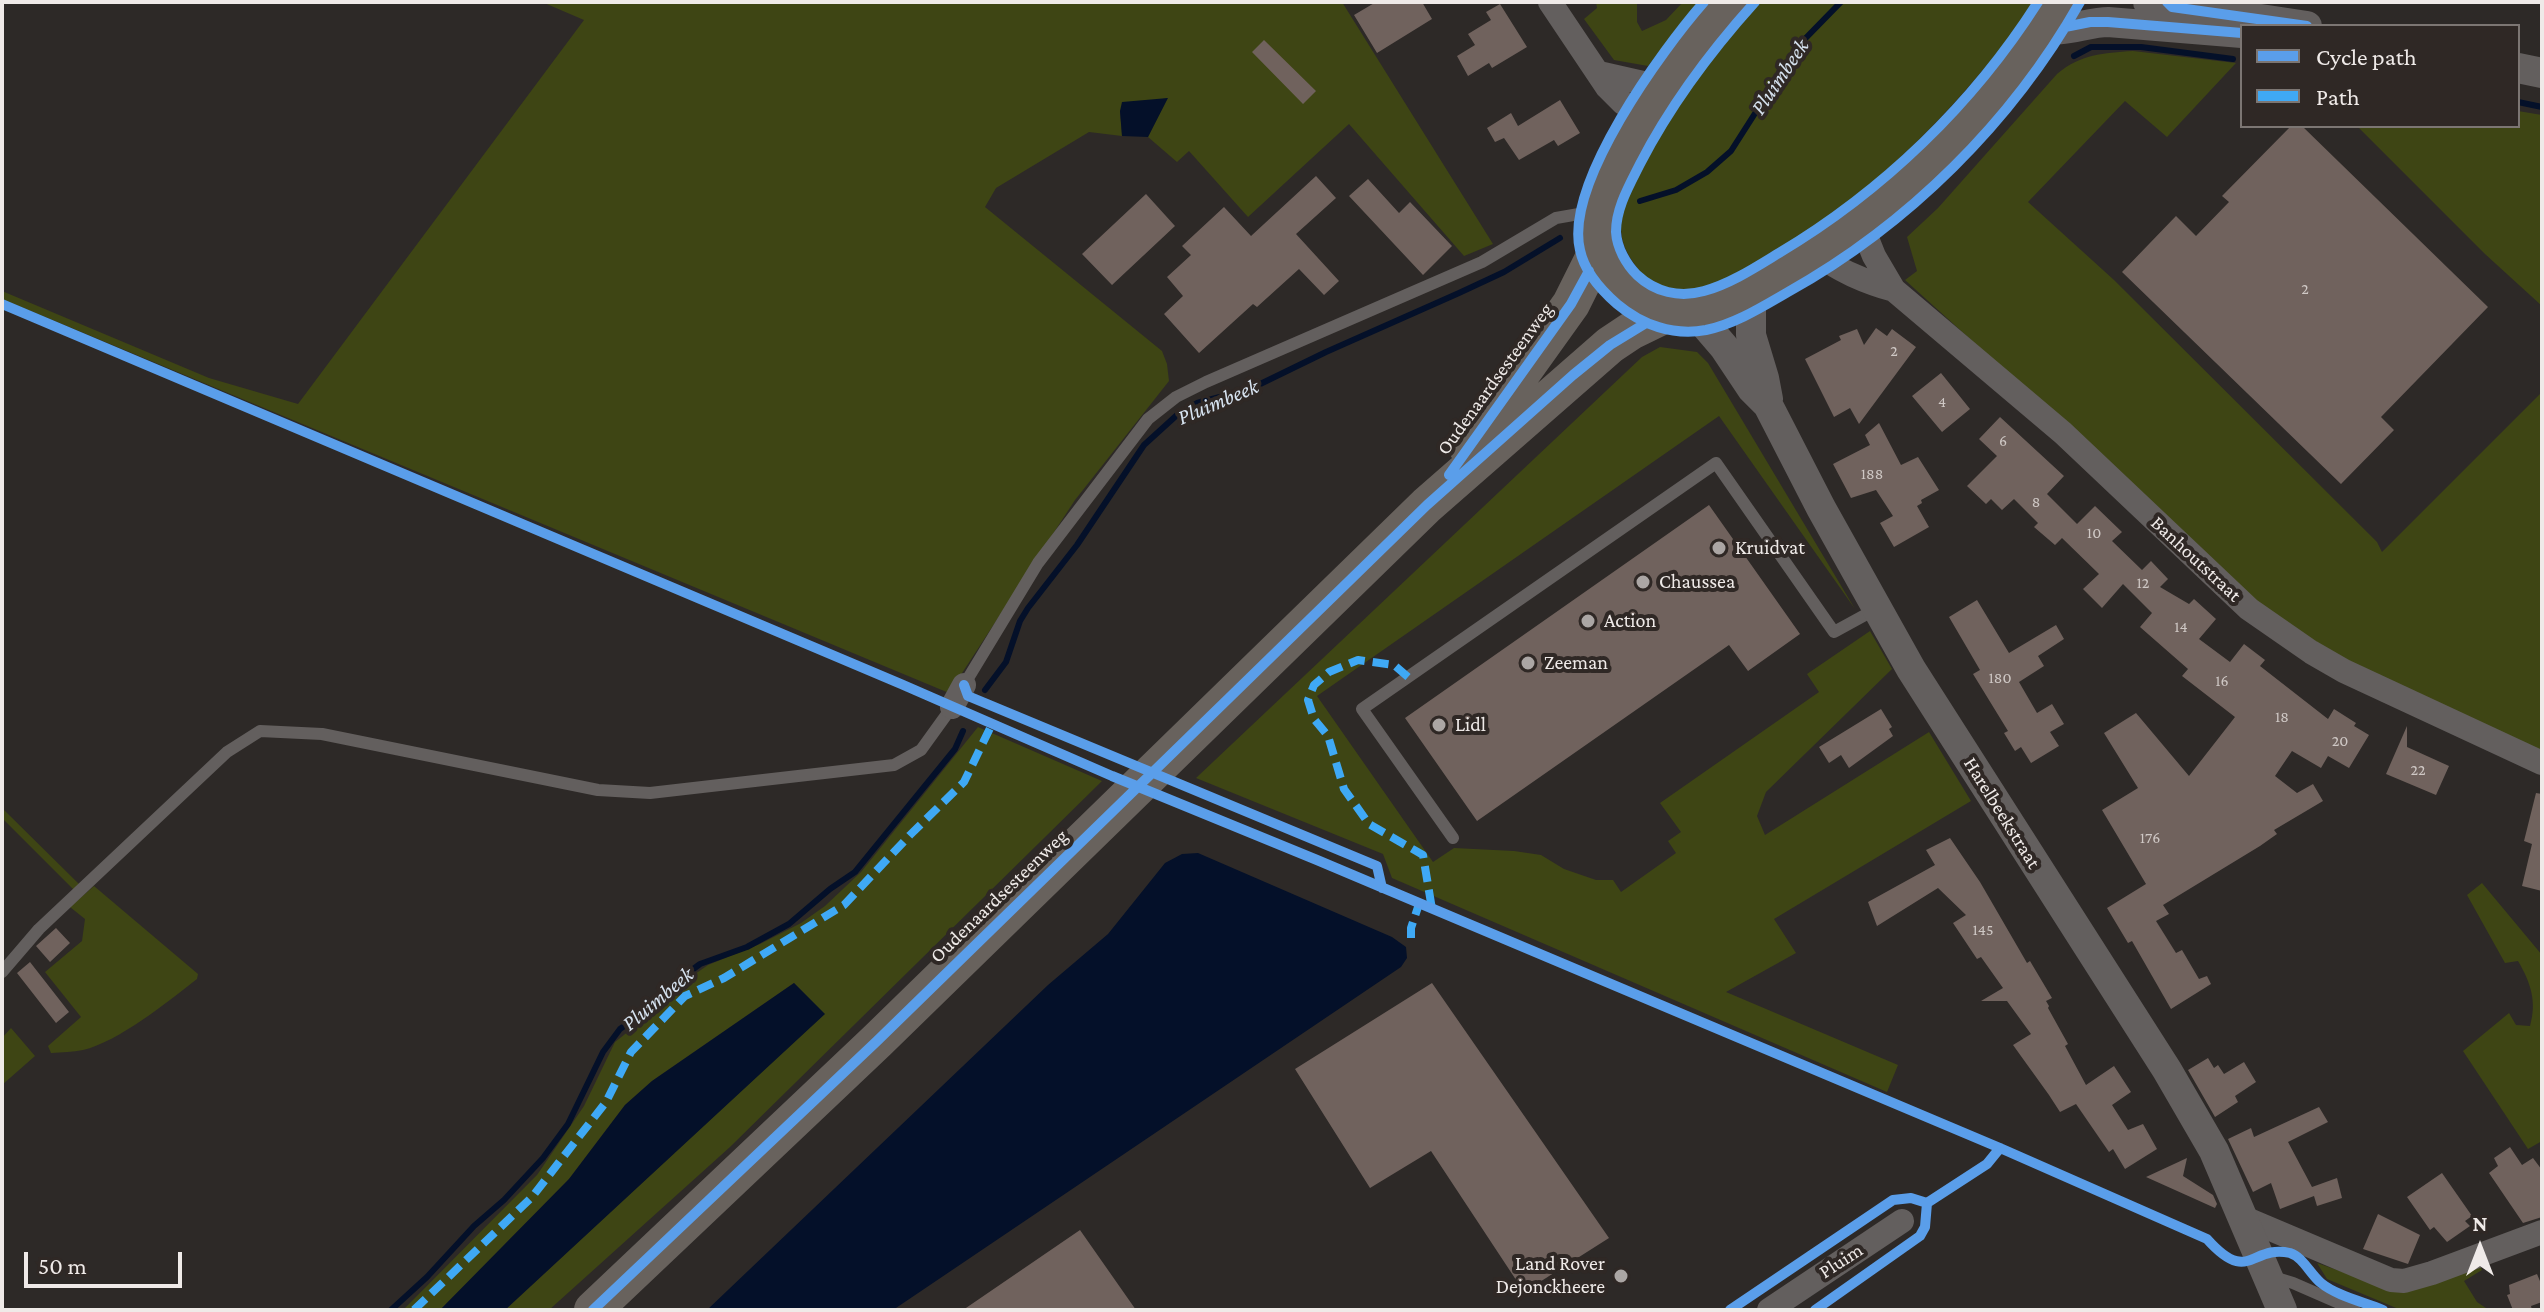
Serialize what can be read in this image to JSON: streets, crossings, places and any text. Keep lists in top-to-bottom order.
{
  "streets": {
    "main road": ["Oudenaardsesteenweg"],
    "street": ["Banhoutstraat", "Harelbeekstraat", "Pluim"]
  },
  "crossings": [
    ["Oudenaardsesteenweg", "Banhoutstraat"],
    ["Oudenaardsesteenweg", "Harelbeekstraat"]
  ],
  "water": ["Pluimbeek"],
  "places": [
    "Kruidvat",
    "Chaussea",
    "Action",
    "Zeeman",
    "Lidl",
    "Land Rover Dejonckheere"
  ],
  "house_numbers": [
    "2",
    "2",
    "4",
    "6",
    "188",
    "8",
    "10",
    "12",
    "14",
    "180",
    "16",
    "18",
    "20",
    "22",
    "176",
    "145"
  ],
  "legend": ["Cycle path", "Path"],
  "scale_bar": "50 m",
  "north": "top"
}
